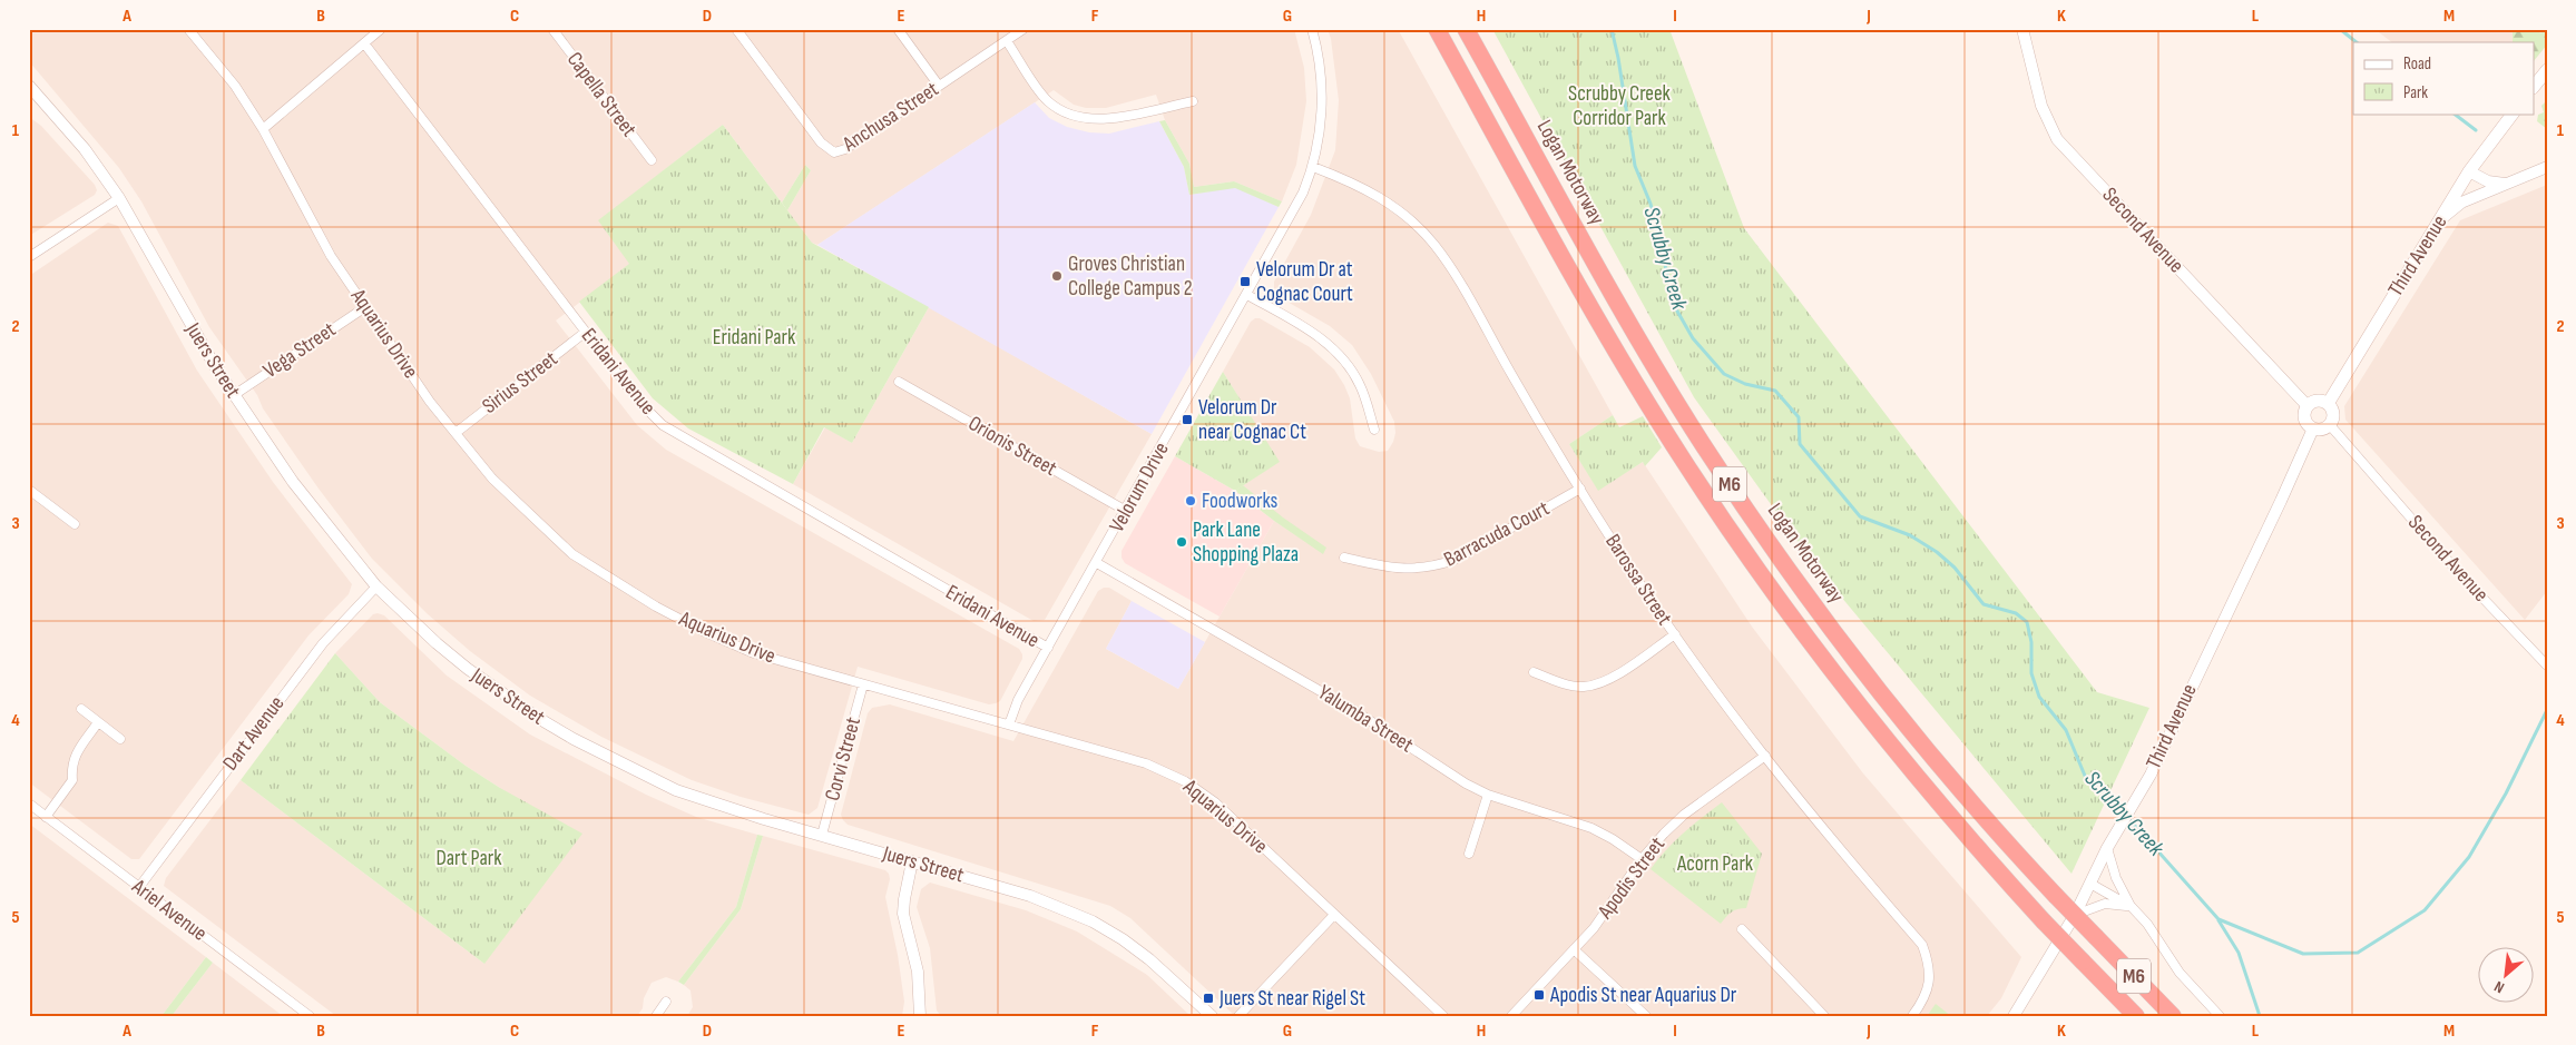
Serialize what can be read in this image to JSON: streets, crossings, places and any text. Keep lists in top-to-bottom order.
{
  "streets": {
    "highway": ["Logan Motorway", "M6"],
    "main road": ["Third Avenue"],
    "street": [
      "Capella Street",
      "Anchusa Street",
      "Second Avenue",
      "Aquarius Drive",
      "Vega Street",
      "Juers Street",
      "Eridani Avenue",
      "Sirius Street",
      "Orionis Street",
      "Velorum Drive",
      "Barracuda Court",
      "Barossa Street",
      "Yalumba Street",
      "Dart Avenue",
      "Corvi Street",
      "Apodis Street",
      "Ariel Avenue"
    ]
  },
  "crossings": [
    ["Second Avenue", "Third Avenue"],
    ["Aquarius Drive", "Vega Street"],
    ["Aquarius Drive", "Sirius Street"],
    ["Aquarius Drive", "Velorum Drive"],
    ["Aquarius Drive", "Corvi Street"],
    ["Vega Street", "Juers Street"],
    ["Juers Street", "Dart Avenue"],
    ["Juers Street", "Corvi Street"],
    ["Eridani Avenue", "Sirius Street"],
    ["Eridani Avenue", "Velorum Drive"],
    ["Orionis Street", "Velorum Drive"],
    ["Velorum Drive", "Barossa Street"],
    ["Velorum Drive", "Yalumba Street"],
    ["Barracuda Court", "Barossa Street"],
    ["Barossa Street", "Apodis Street"],
    ["Yalumba Street", "Apodis Street"],
    ["Dart Avenue", "Ariel Avenue"]
  ],
  "water": ["Scrubby Creek"],
  "parks": [
    "Scrubby Creek Corridor Park",
    "Eridani Park",
    "Dart Park",
    "Acorn Park"
  ],
  "places": {
    "other": ["Groves Christian College Campus 2", "Foodworks", "Park Lane Shopping Plaza"],
    "transit": [
      "Velorum Dr at Cognac Court",
      "Velorum Dr near Cognac Ct",
      "Apodis St near Aquarius Dr",
      "Juers St near Rigel St"
    ]
  },
  "legend": ["Road", "Park"],
  "north": "bottom left",
  "grid": {
    "columns": [
      "A",
      "B",
      "C",
      "D",
      "E",
      "F",
      "G",
      "H",
      "I",
      "J",
      "K",
      "L",
      "M"
    ],
    "rows": [
      "1",
      "2",
      "3",
      "4",
      "5"
    ]
  }
}
